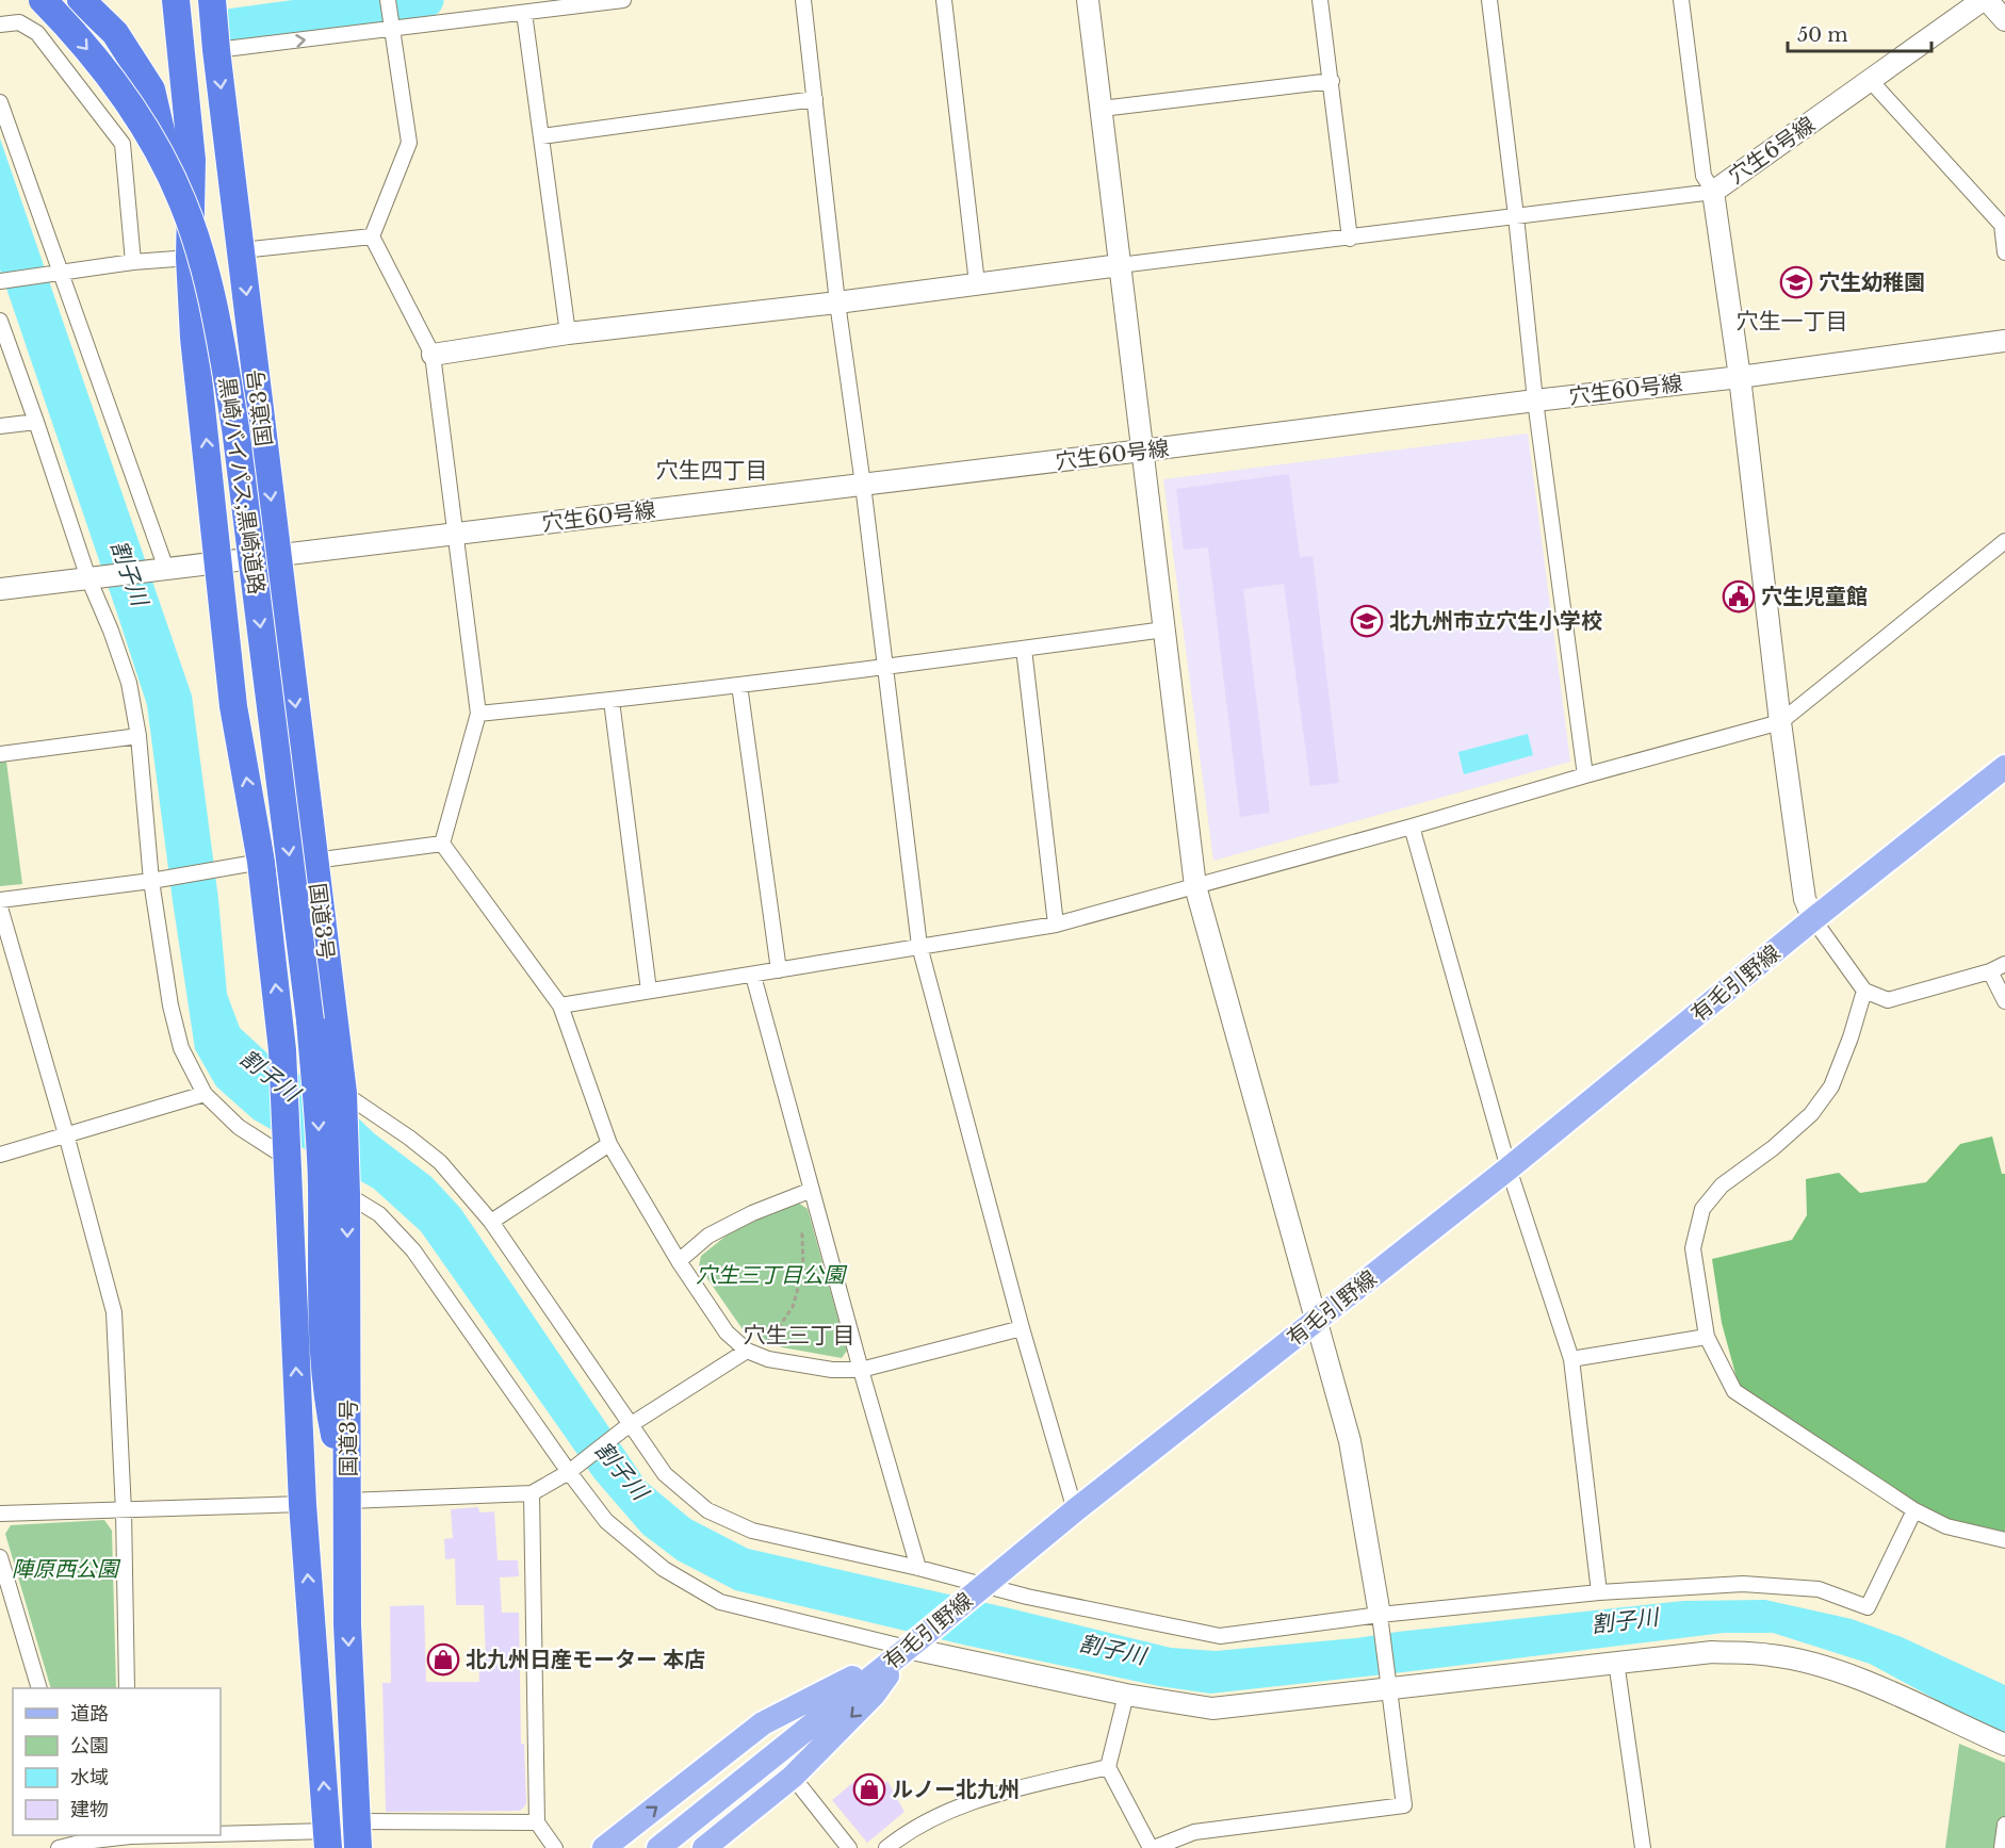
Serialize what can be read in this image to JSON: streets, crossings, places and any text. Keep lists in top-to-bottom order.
{
  "streets": {
    "highway": ["国道3号", "黒崎バイパス;黒崎道路"],
    "main road": ["有毛引野線"],
    "street": ["穴生6号線", "穴生60号線"]
  },
  "crossings": [
    ["穴生6号線", "穴生60号線"],
    ["穴生6号線", "有毛引野線"],
    ["穴生60号線", "国道3号"],
    ["国道3号", "黒崎バイパス;黒崎道路"]
  ],
  "districts": ["穴生一丁目", "穴生四丁目", "穴生三丁目"],
  "water": ["割子川"],
  "parks": ["穴生三丁目公園", "陣原西公園"],
  "places": {
    "school or university": ["穴生幼稚園", "北九州市立穴生小学校"],
    "public building": ["穴生児童館"],
    "shop": ["北九州日産モーター 本店", "ルノー北九州"]
  },
  "legend": [
    "道路",
    "公園",
    "水域",
    "建物"
  ],
  "scale_bar": "50 m"
}
